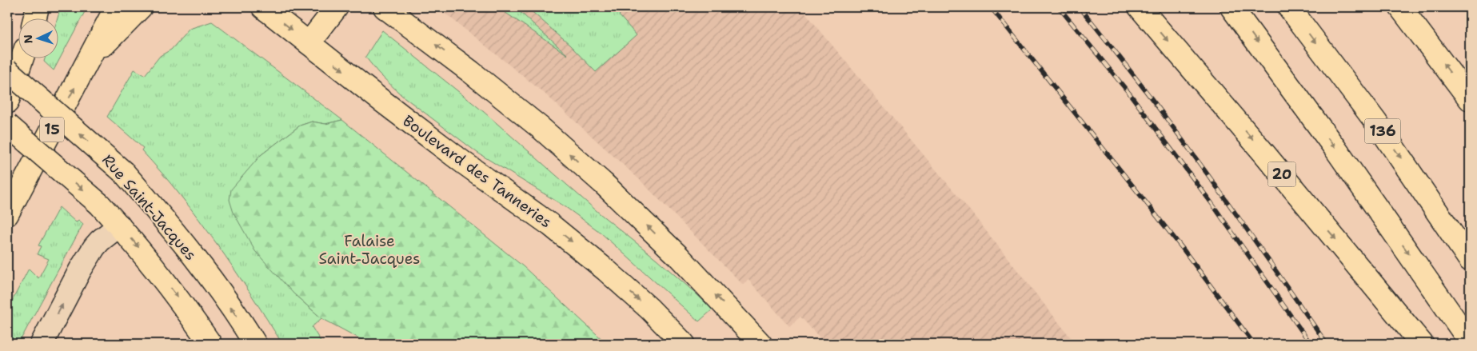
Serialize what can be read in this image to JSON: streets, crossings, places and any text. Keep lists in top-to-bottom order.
{
  "streets": {
    "main road": [
      "15",
      "136",
      "Boulevard des Tanneries",
      "20",
      "Rue Saint-Jacques"
    ]
  },
  "parks": ["Falaise Saint-Jacques"],
  "north": "left"
}
